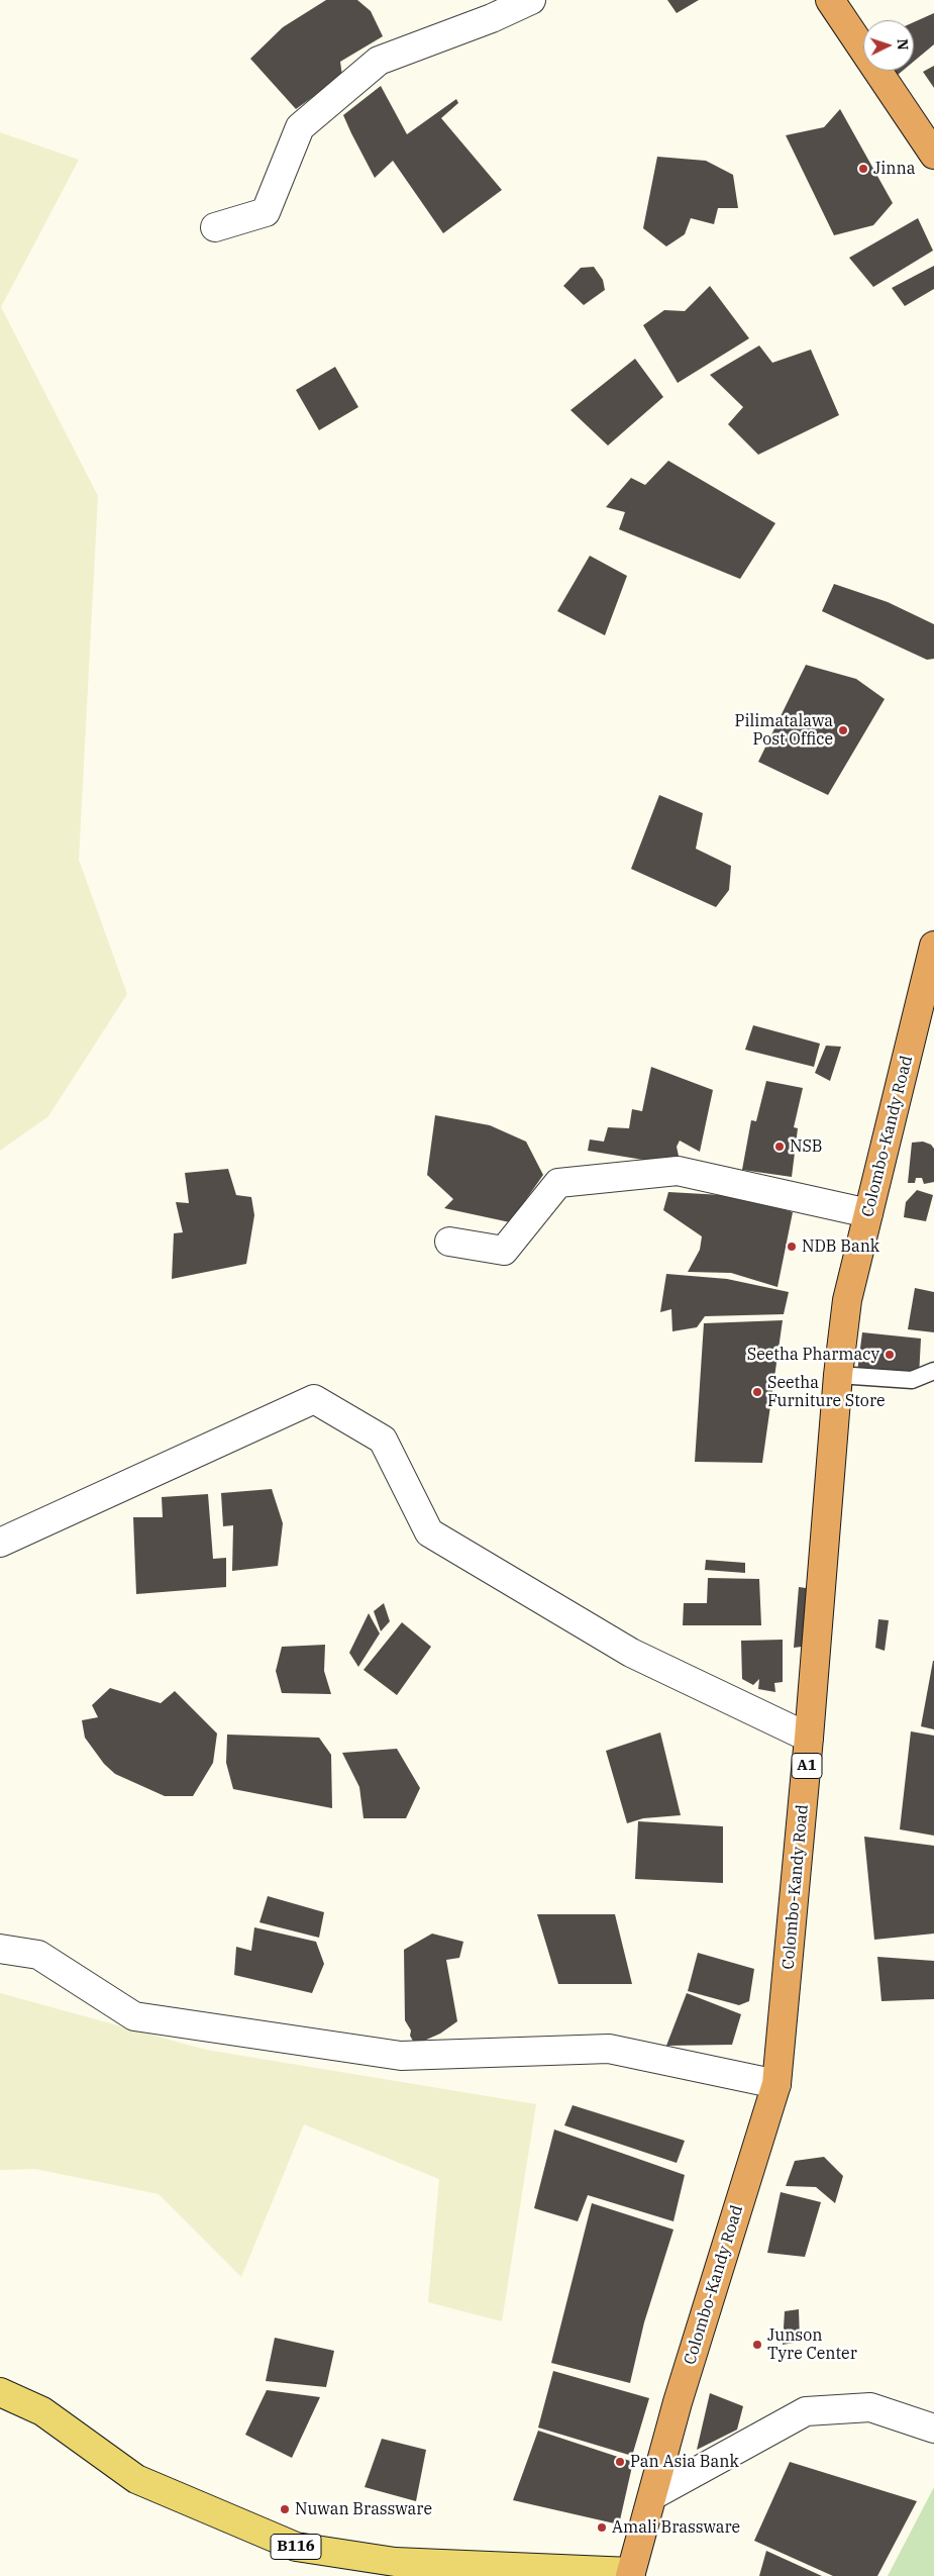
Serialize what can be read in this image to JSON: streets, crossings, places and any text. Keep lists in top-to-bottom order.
{
  "streets": {
    "highway": ["Colombo-Kandy Road", "A1"],
    "main road": ["B116"]
  },
  "crossings": [
    ["Colombo-Kandy Road", "B116"]
  ],
  "places": [
    "Jinna",
    "Pilimatalawa Post Office",
    "NSB",
    "NDB Bank",
    "Seetha Pharmacy",
    "Seetha Furniture Store",
    "Junson Tyre Center",
    "Pan Asia Bank",
    "Nuwan Brassware",
    "Amali Brassware"
  ],
  "north": "right"
}
